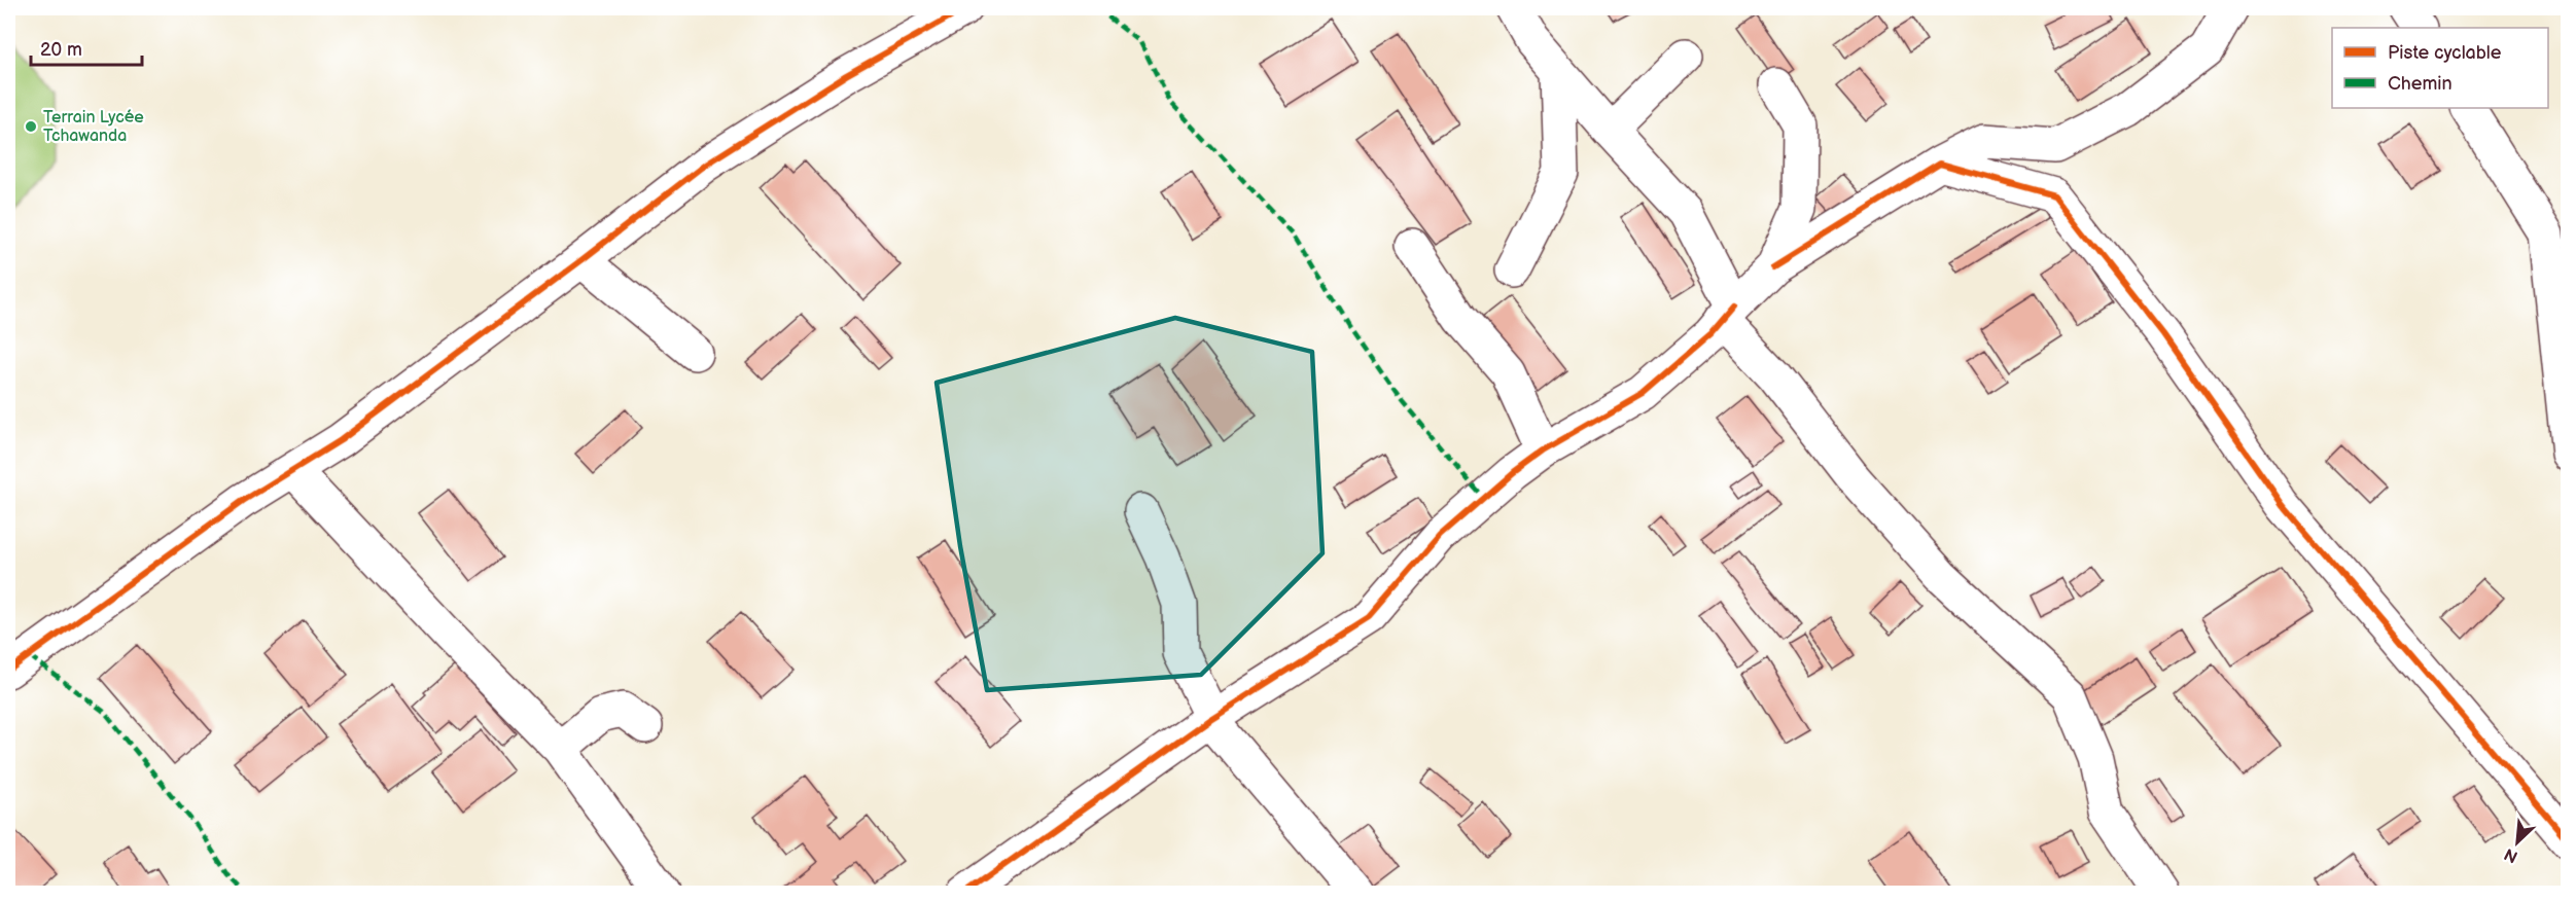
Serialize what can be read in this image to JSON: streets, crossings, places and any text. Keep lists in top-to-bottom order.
{
  "places": ["Terrain Lycée Tchawanda"],
  "legend": ["Piste cyclable", "Chemin"],
  "scale_bar": "20 m",
  "north": "bottom left"
}
